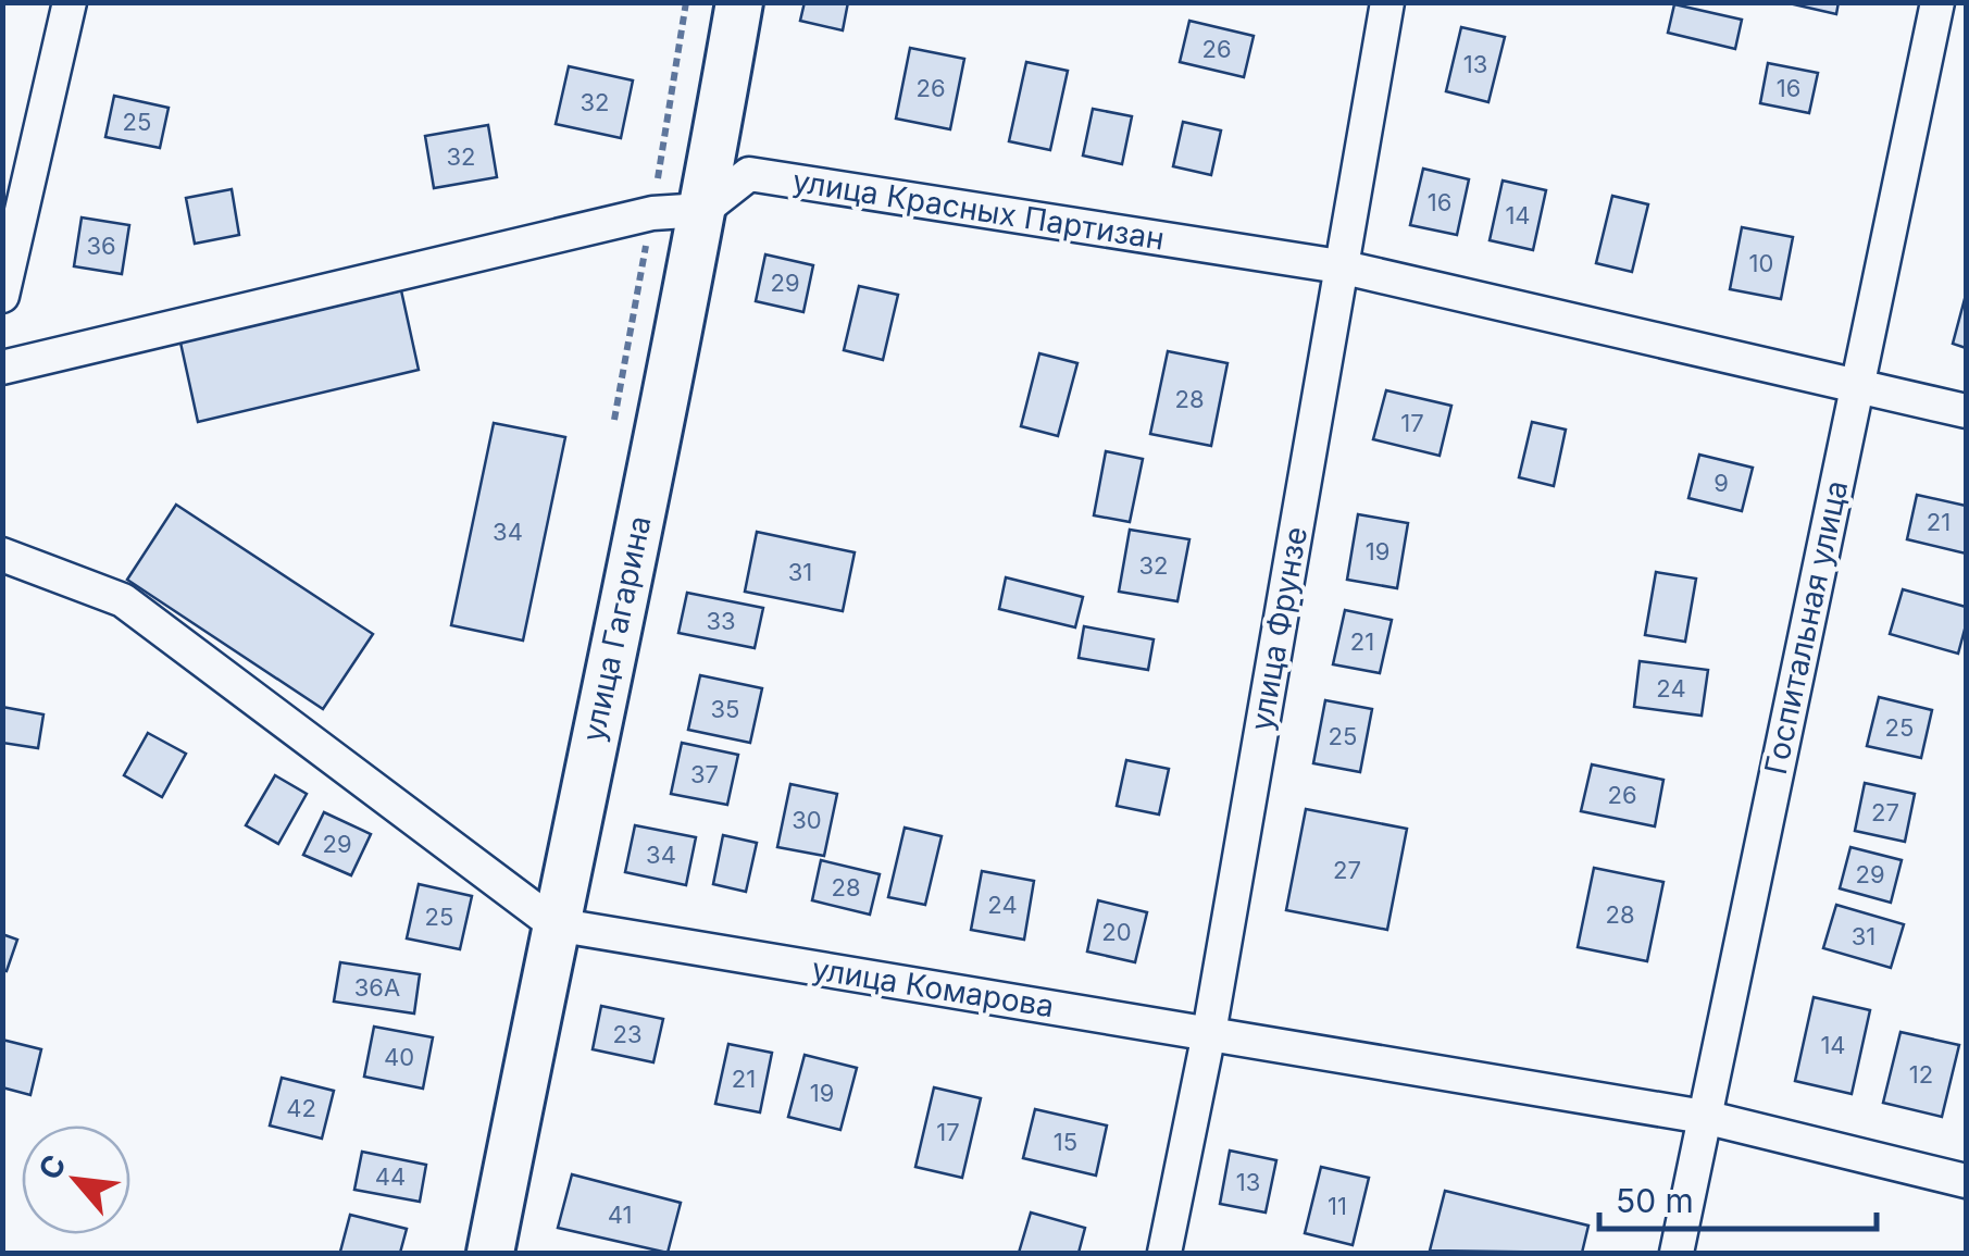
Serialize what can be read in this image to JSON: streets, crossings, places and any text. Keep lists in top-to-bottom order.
{
  "streets": {
    "main road": ["улица Гагарина"],
    "street": [
      "улица Красных Партизан",
      "Госпитальная улица",
      "улица Фрунзе",
      "улица Комарова"
    ]
  },
  "crossings": [
    ["улица Красных Партизан", "Госпитальная улица"],
    ["улица Красных Партизан", "улица Гагарина"],
    ["улица Красных Партизан", "улица Фрунзе"],
    ["Госпитальная улица", "улица Комарова"],
    ["улица Гагарина", "улица Комарова"],
    ["улица Фрунзе", "улица Комарова"]
  ],
  "house_numbers": [
    "26",
    "13",
    "26",
    "16",
    "32",
    "25",
    "32",
    "16",
    "14",
    "36",
    "10",
    "29",
    "28",
    "17",
    "9",
    "21",
    "34",
    "19",
    "32",
    "31",
    "33",
    "21",
    "24",
    "35",
    "25",
    "25",
    "37",
    "26",
    "27",
    "30",
    "29",
    "34",
    "27",
    "29",
    "28",
    "24",
    "28",
    "25",
    "20",
    "31",
    "36А",
    "23",
    "14",
    "40",
    "12",
    "21",
    "19",
    "42",
    "17",
    "15",
    "44",
    "13",
    "11",
    "41"
  ],
  "scale_bar": "50 m",
  "north": "top left"
}
